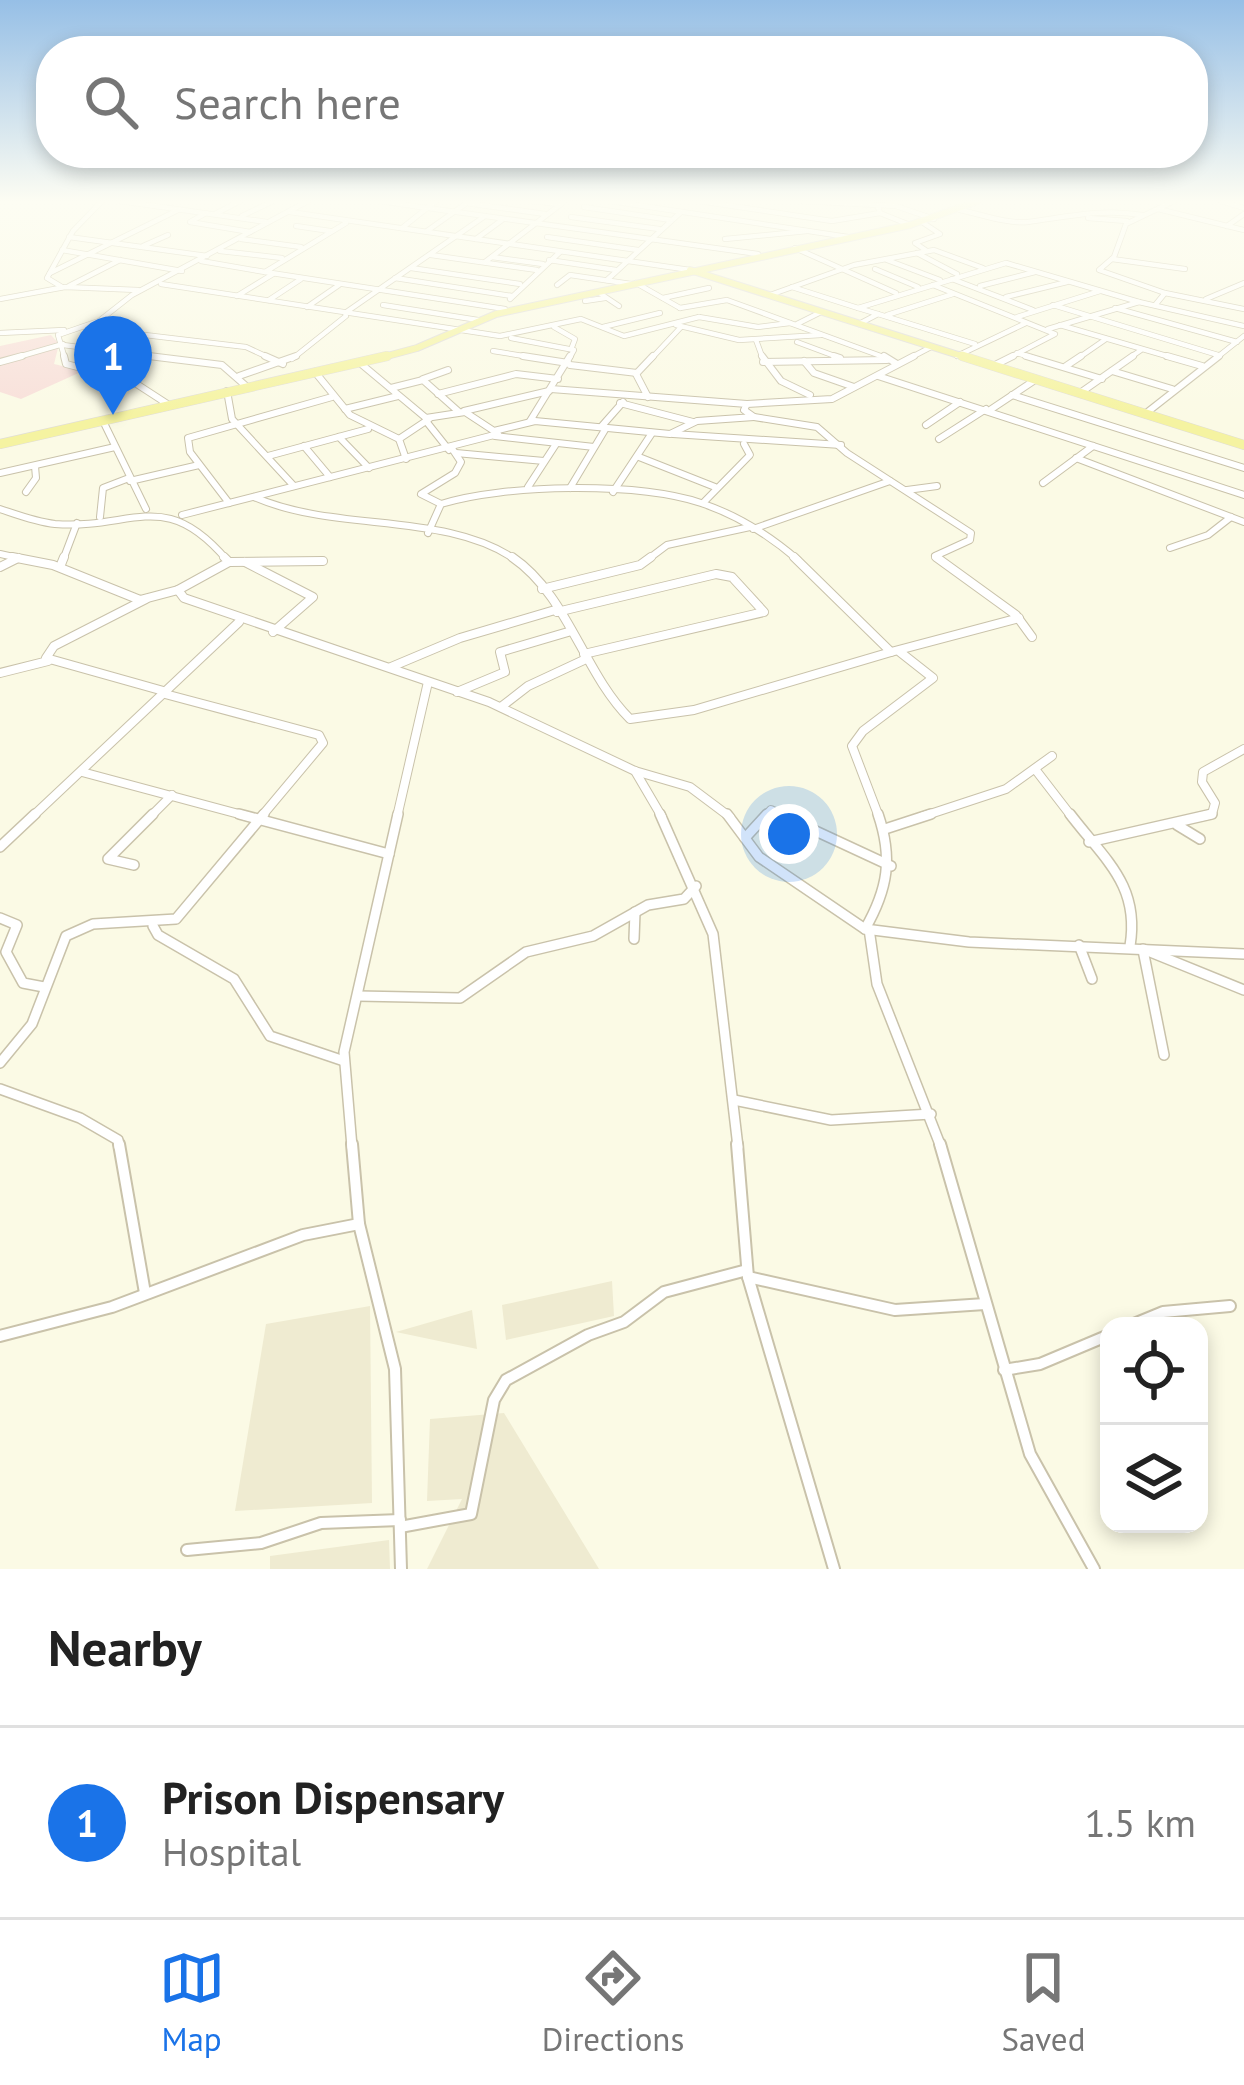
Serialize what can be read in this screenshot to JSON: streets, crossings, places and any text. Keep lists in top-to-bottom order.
{
  "page": {
    "search": "Search here",
    "pins": "1",
    "heading": "Nearby",
    "list": [
      {
        "mark": "1",
        "name": "Prison Dispensary",
        "note": "Hospital",
        "value": "1.5 km"
      }
    ],
    "nav": ["Map", "Directions", "Saved"]
  }
}
